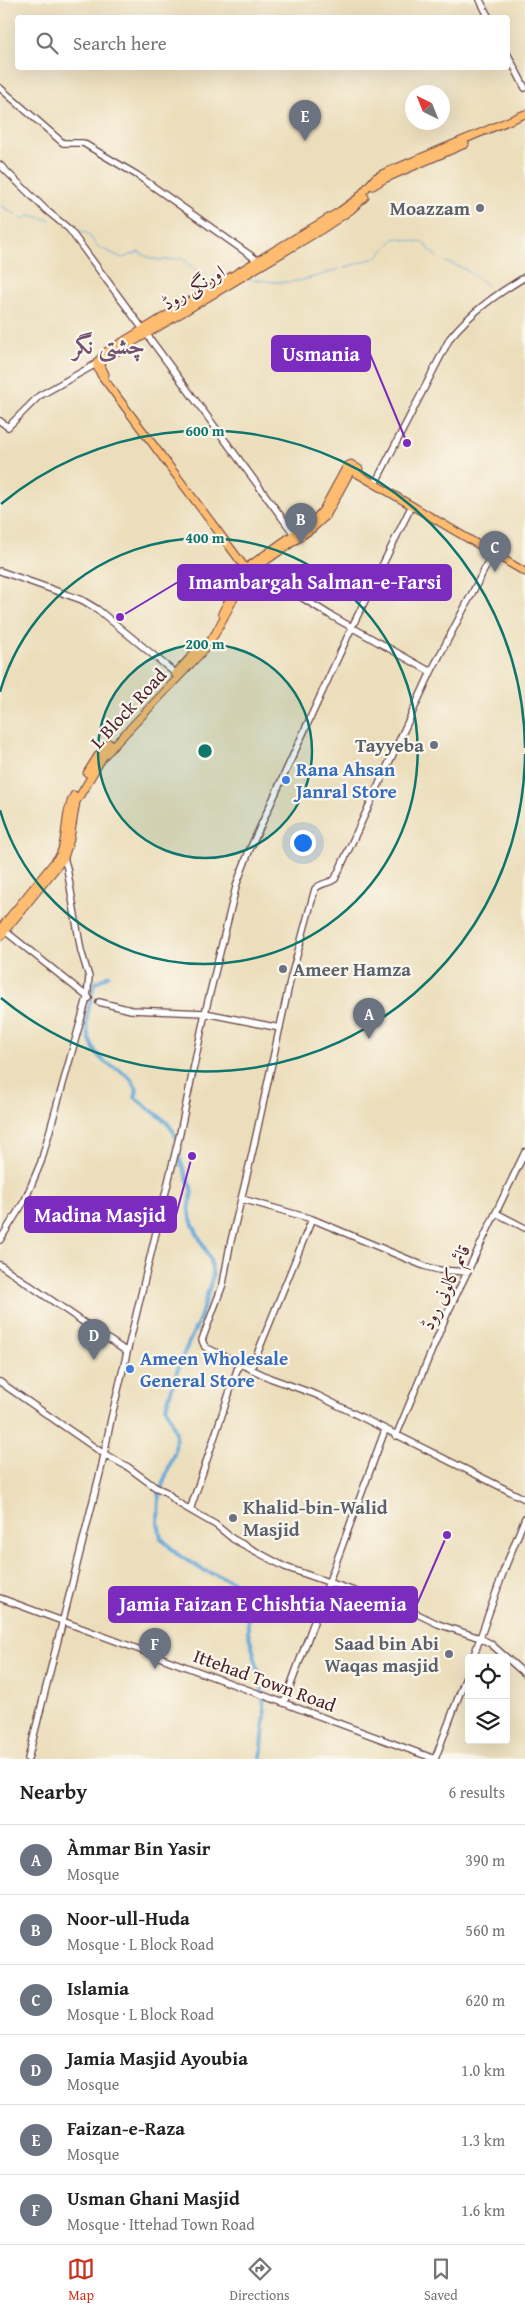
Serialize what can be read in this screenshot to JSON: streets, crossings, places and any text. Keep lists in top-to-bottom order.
{
  "streets": {
    "main road": ["اورنگی روڈ", "L Block Road"],
    "street": ["قائم کالونی روڈ", "Ittehad Town Road"]
  },
  "crossings": [
    ["اورنگی روڈ", "L Block Road"]
  ],
  "districts": ["چشتی نگر"],
  "places": [
    "Moazzam",
    "Usmania",
    "Imambargah Salman-e-Farsi",
    "Tayyeba",
    "Rana Ahsan Janral Store",
    "Ameer Hamza",
    "Madina Masjid",
    "Ameen Wholesale General Store",
    "Khalid-bin-Walid Masjid",
    "Jamia Faizan E Chishtia Naeemia",
    "Saad bin Abi Waqas masjid"
  ],
  "north": "top left",
  "page": {
    "search": "Search here",
    "pins": [
      "E",
      "B",
      "C",
      "A",
      "D",
      "F"
    ],
    "heading": ["Nearby", "6 results"],
    "list": [
      {
        "mark": "A",
        "name": "Àmmar Bin Yasir",
        "note": "Mosque",
        "value": "390 m"
      },
      {
        "mark": "B",
        "name": "Noor-ull-Huda",
        "note": "Mosque · L Block Road",
        "value": "560 m"
      },
      {
        "mark": "C",
        "name": "Islamia",
        "note": "Mosque · L Block Road",
        "value": "620 m"
      },
      {
        "mark": "D",
        "name": "Jamia Masjid Ayoubia",
        "note": "Mosque",
        "value": "1.0 km"
      },
      {
        "mark": "E",
        "name": "Faizan-e-Raza",
        "note": "Mosque",
        "value": "1.3 km"
      },
      {
        "mark": "F",
        "name": "Usman Ghani Masjid",
        "note": "Mosque · Ittehad Town Road",
        "value": "1.6 km"
      }
    ],
    "nav": ["Map", "Directions", "Saved"]
  },
  "rings": ["600 m", "400 m", "200 m"]
}
